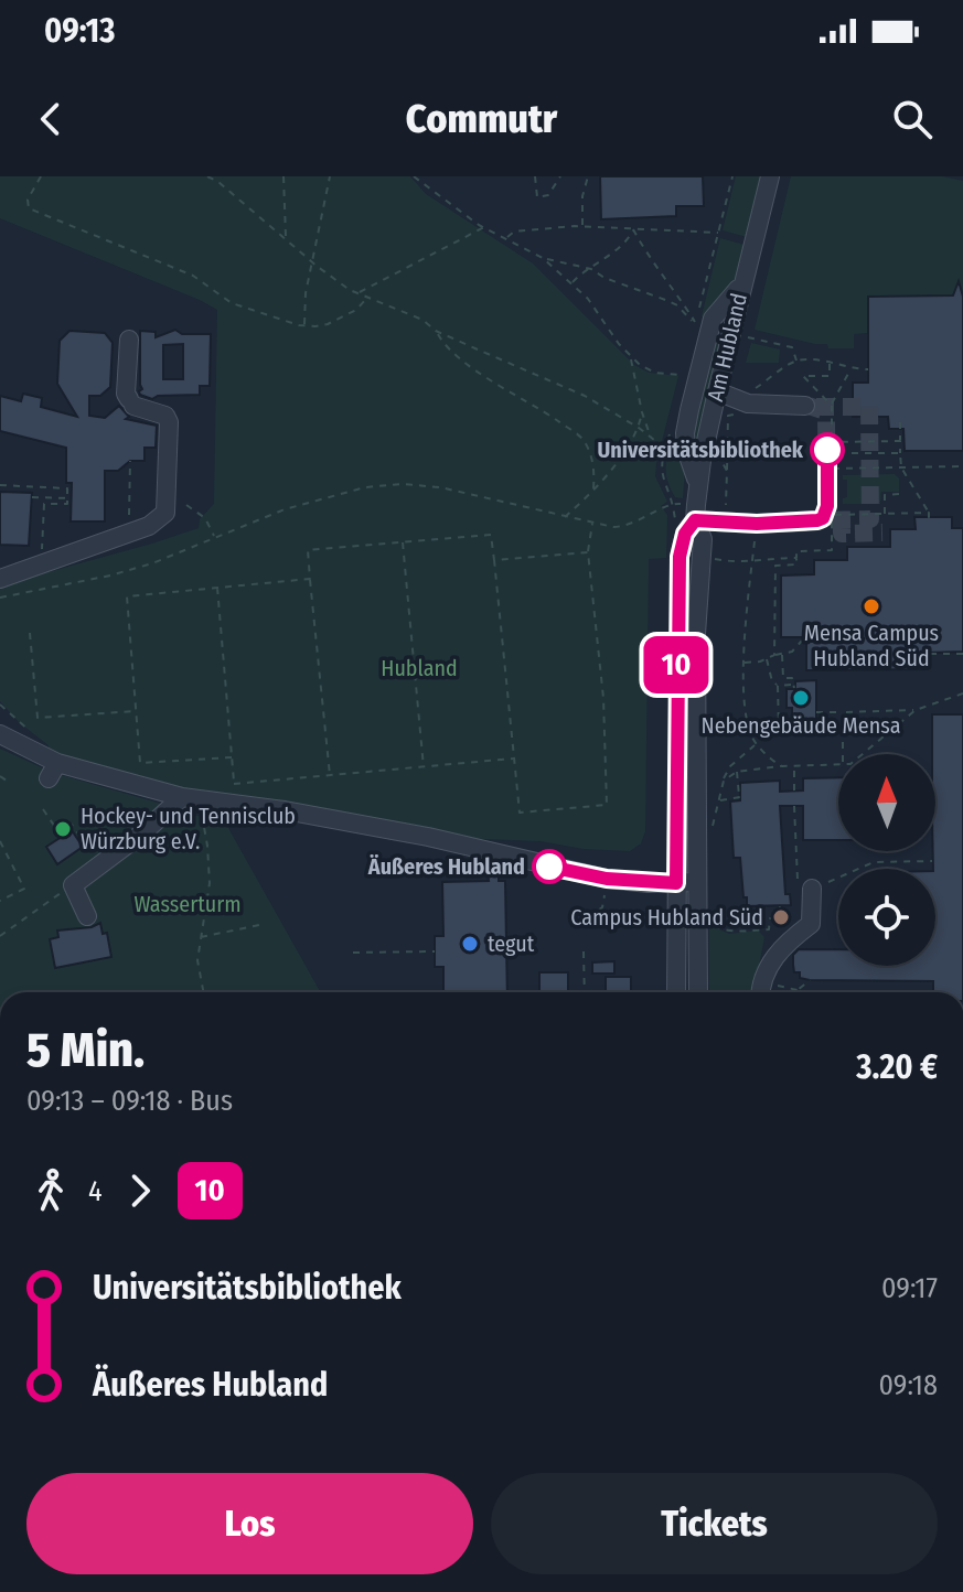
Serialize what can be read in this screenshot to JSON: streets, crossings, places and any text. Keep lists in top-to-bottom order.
{
  "streets": {
    "street": ["Am Hubland"]
  },
  "parks": ["Hubland", "Wasserturm"],
  "places": [
    "Universitätsbibliothek",
    "Mensa Campus Hubland Süd",
    "Nebengebäude Mensa",
    "Hockey- und Tennisclub Würzburg e.V.",
    "Äußeres Hubland",
    "Campus Hubland Süd",
    "tegut"
  ],
  "lines": ["bus line 10"],
  "north": "top",
  "page": {
    "status": "09:13",
    "header": "Commutr",
    "on_map": "10",
    "heading": ["5 Min.", "09:13 – 09:18 · Bus", "3.20 €"],
    "legs": ["4", "10"],
    "list": [
      {
        "name": "Universitätsbibliothek",
        "value": "09:17"
      },
      {
        "name": "Äußeres Hubland",
        "value": "09:18"
      }
    ],
    "buttons": ["Los", "Tickets"]
  }
}
